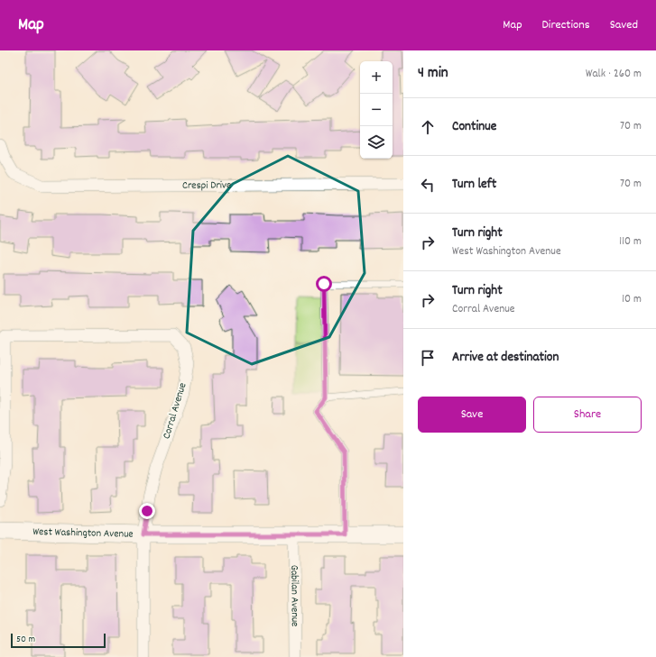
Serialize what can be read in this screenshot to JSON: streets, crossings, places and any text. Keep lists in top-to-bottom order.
{
  "streets": {
    "street": [
      "Crespi Drive",
      "Corral Avenue",
      "West Washington Avenue",
      "Gabilan Avenue"
    ]
  },
  "crossings": [
    ["Corral Avenue", "West Washington Avenue"],
    ["West Washington Avenue", "Gabilan Avenue"]
  ],
  "scale_bar": "50 m",
  "page": {
    "header": "Map",
    "nav": ["Map", "Directions", "Saved"],
    "heading": ["4 min", "Walk · 260 m"],
    "map_buttons": ["+", "−"],
    "list": [
      ["Continue", "70 m"],
      ["Turn left", "70 m"],
      ["Turn right", "West Washington Avenue", "110 m"],
      ["Turn right", "Corral Avenue", "10 m"],
      "Arrive at destination"
    ],
    "buttons": ["Save", "Share"],
    "scale": "50 m"
  }
}
